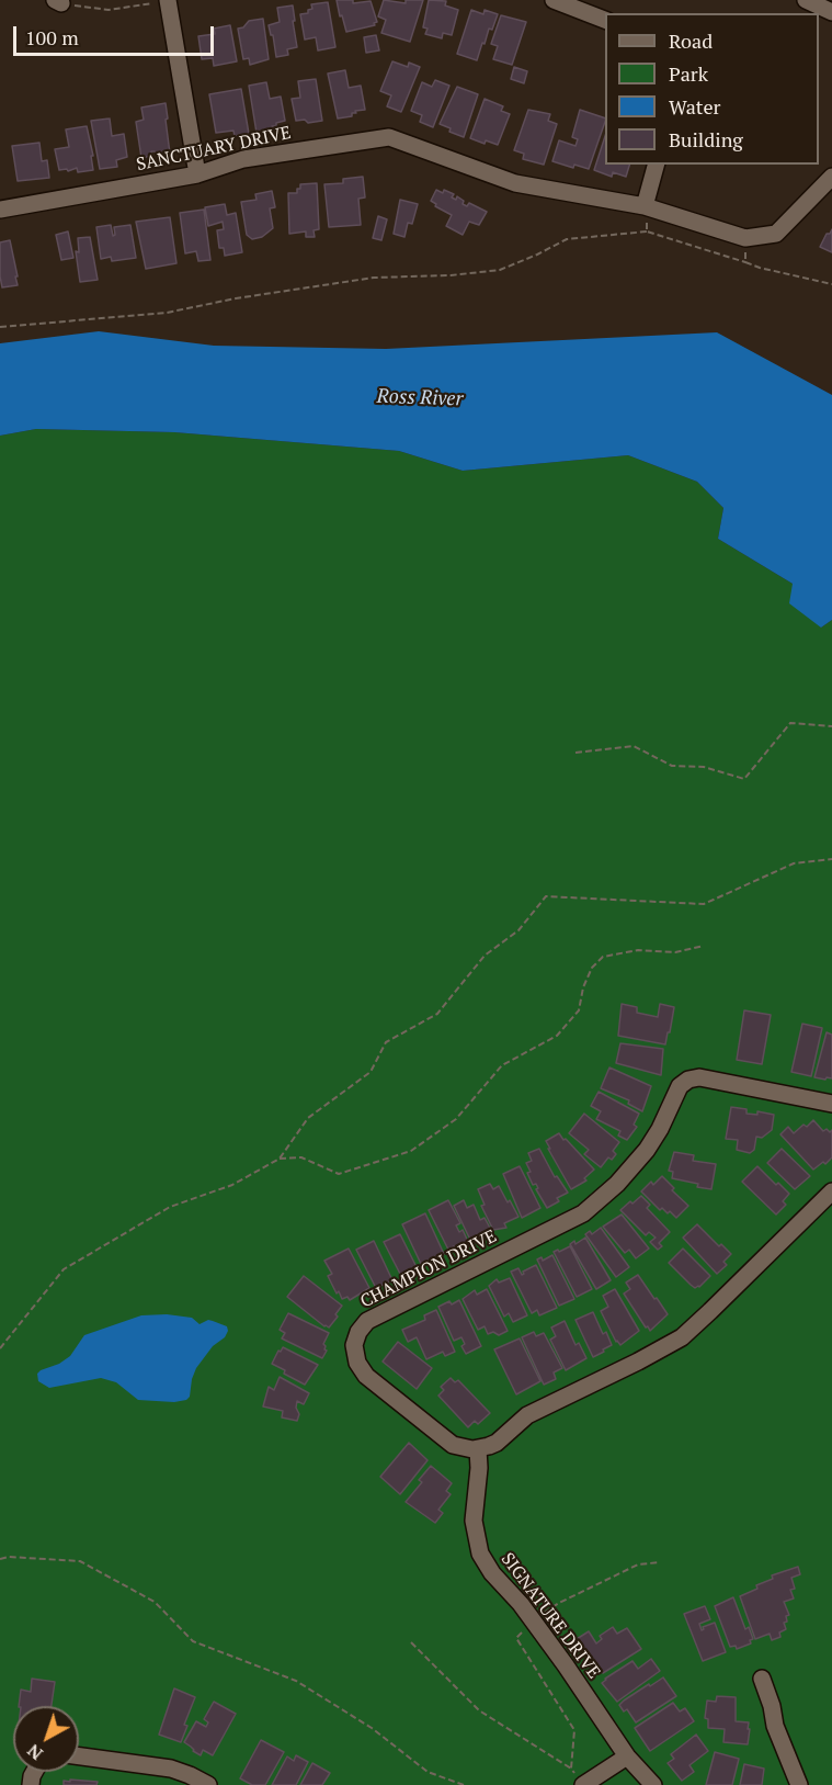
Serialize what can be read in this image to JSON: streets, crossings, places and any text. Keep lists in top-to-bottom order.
{
  "streets": {
    "street": ["SANCTUARY DRIVE", "CHAMPION DRIVE", "SIGNATURE DRIVE"]
  },
  "crossings": [
    ["CHAMPION DRIVE", "SIGNATURE DRIVE"]
  ],
  "water": ["Ross River"],
  "legend": [
    "Road",
    "Park",
    "Water",
    "Building"
  ],
  "scale_bar": "100 m",
  "north": "bottom left"
}
